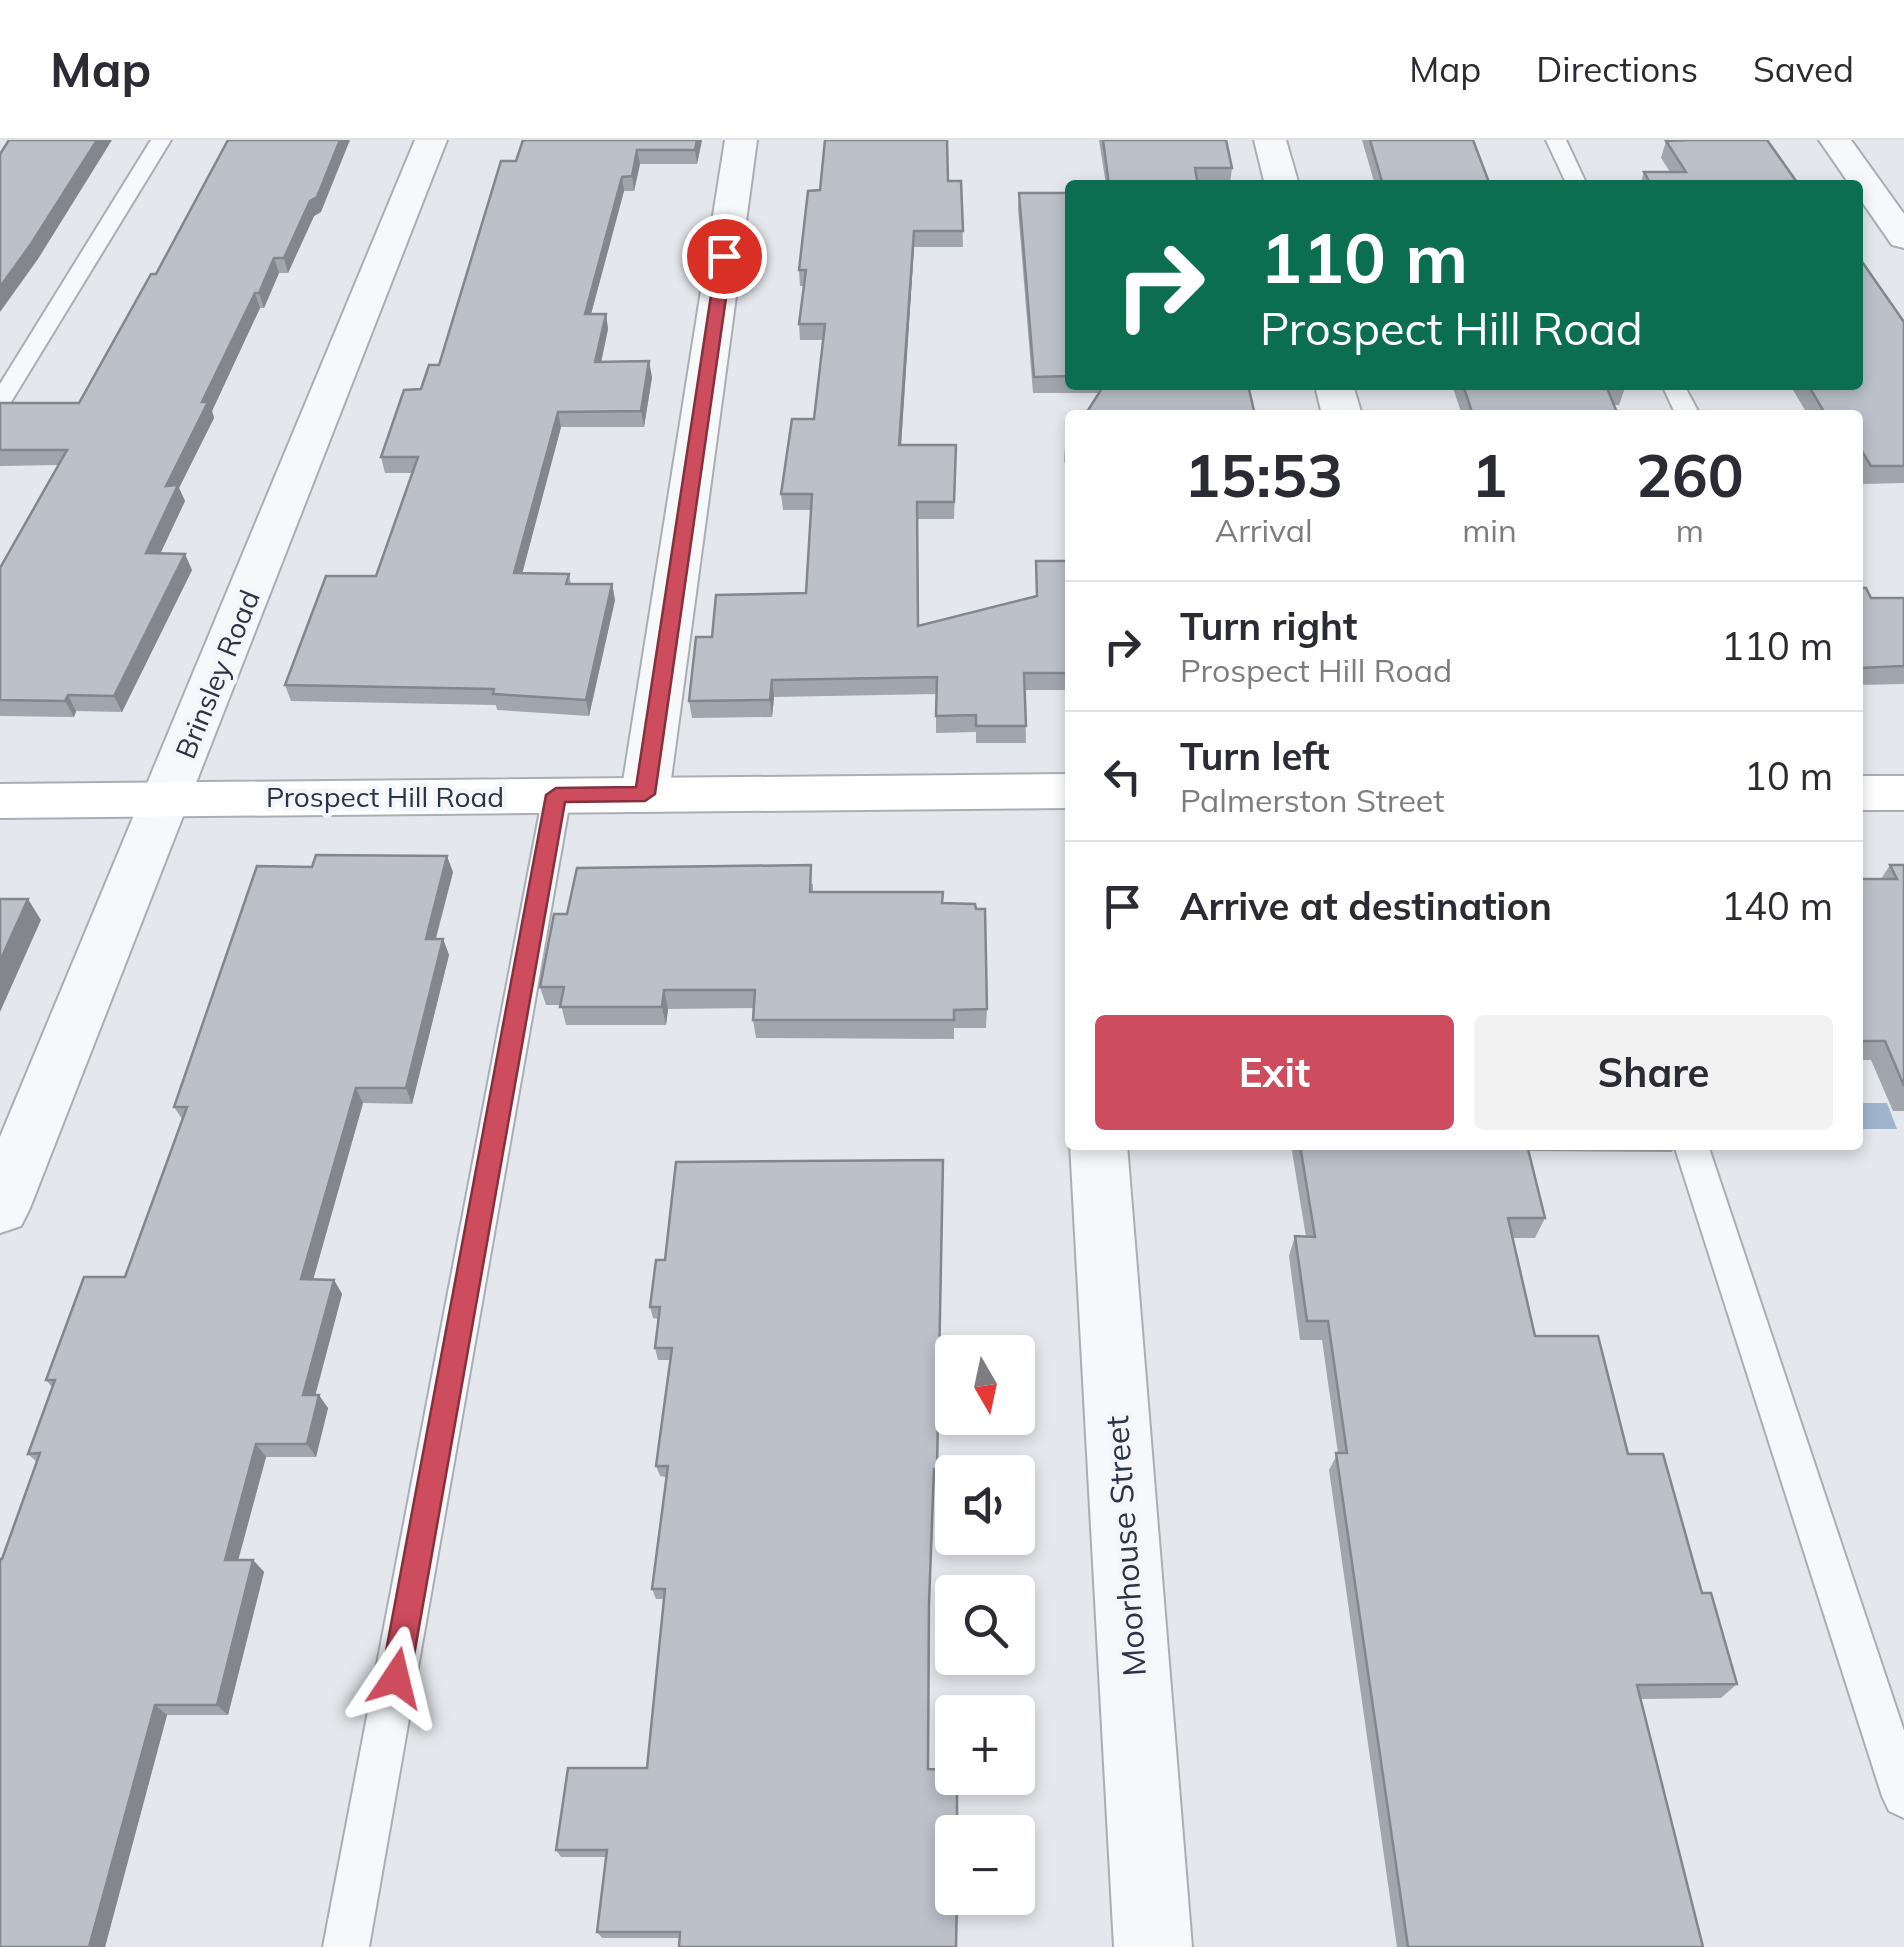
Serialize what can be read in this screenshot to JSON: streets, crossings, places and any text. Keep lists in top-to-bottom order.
{
  "streets": {
    "street": ["Brinsley Road", "Prospect Hill Road", "Moorhouse Street"]
  },
  "crossings": [
    ["Brinsley Road", "Prospect Hill Road"]
  ],
  "north": "bottom",
  "page": {
    "header": "Map",
    "nav": ["Map", "Directions", "Saved"],
    "turn": ["110 m", "Prospect Hill Road"],
    "eta": [
      "15:53",
      "Arrival",
      "1",
      "min",
      "260",
      "m"
    ],
    "list": [
      {
        "name": "Turn right",
        "note": "Prospect Hill Road",
        "value": "110 m"
      },
      {
        "name": "Turn left",
        "note": "Palmerston Street",
        "value": "10 m"
      },
      {
        "name": "Arrive at destination",
        "value": "140 m"
      }
    ],
    "buttons": ["Exit", "Share"],
    "map_buttons": ["+", "−"]
  }
}
